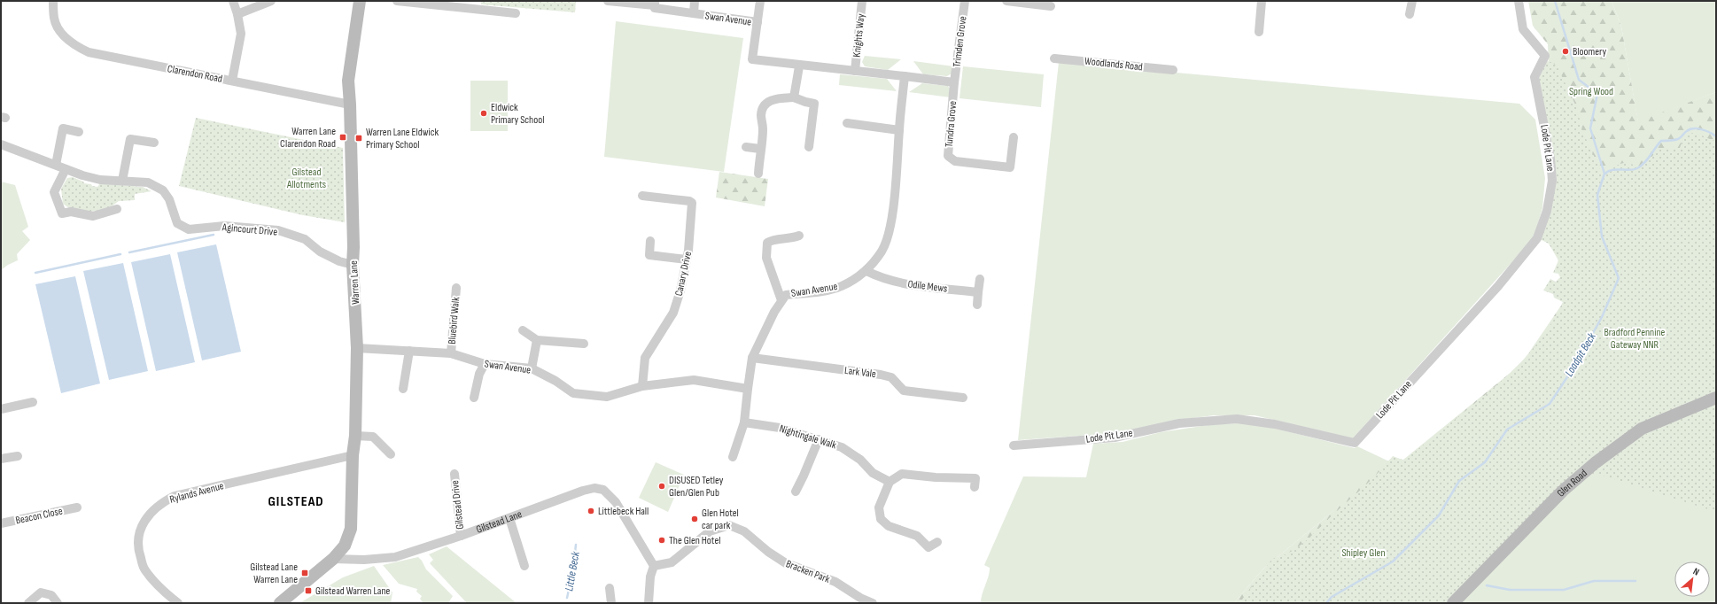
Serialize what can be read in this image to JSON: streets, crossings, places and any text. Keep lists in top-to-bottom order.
{
  "streets": {
    "street": [
      "Swan Avenue",
      "Knights Way",
      "Trimden Grove",
      "Woodlands Road",
      "Clarendon Road",
      "Tundra Grove",
      "Lode Pit Lane",
      "Agincourt Drive",
      "Canary Drive",
      "Warren Lane",
      "Odile Mews",
      "Bluebird Walk",
      "Lark Vale",
      "Nightingale Walk",
      "Glen Road",
      "Rylands Avenue",
      "Gilstead Drive",
      "Beacon Close",
      "Gilstead Lane",
      "Bracken Park"
    ]
  },
  "crossings": [
    ["Swan Avenue", "Knights Way"],
    ["Swan Avenue", "Canary Drive"],
    ["Swan Avenue", "Warren Lane"],
    ["Swan Avenue", "Odile Mews"],
    ["Swan Avenue", "Bluebird Walk"],
    ["Swan Avenue", "Lark Vale"],
    ["Trimden Grove", "Tundra Grove"],
    ["Clarendon Road", "Warren Lane"],
    ["Agincourt Drive", "Warren Lane"],
    ["Warren Lane", "Rylands Avenue"],
    ["Warren Lane", "Gilstead Lane"],
    ["Gilstead Drive", "Gilstead Lane"],
    ["Gilstead Lane", "Bracken Park"]
  ],
  "districts": ["GILSTEAD"],
  "water": ["Loadpit Beck", "Little Beck"],
  "parks": [
    "Spring Wood",
    "Gilstead Allotments",
    "Bradford Pennine Gateway NNR",
    "Shipley Glen"
  ],
  "places": {
    "other": [
      "Bloomery",
      "Eldwick Primary School",
      "DISUSED Tetley Glen/Glen Pub",
      "Littlebeck Hall",
      "Glen Hotel car park",
      "The Glen Hotel"
    ],
    "transit": [
      "Warren Lane Clarendon Road",
      "Warren Lane Eldwick Primary School",
      "Gilstead Lane Warren Lane",
      "Gilstead Warren Lane"
    ]
  },
  "north": "top right"
}
